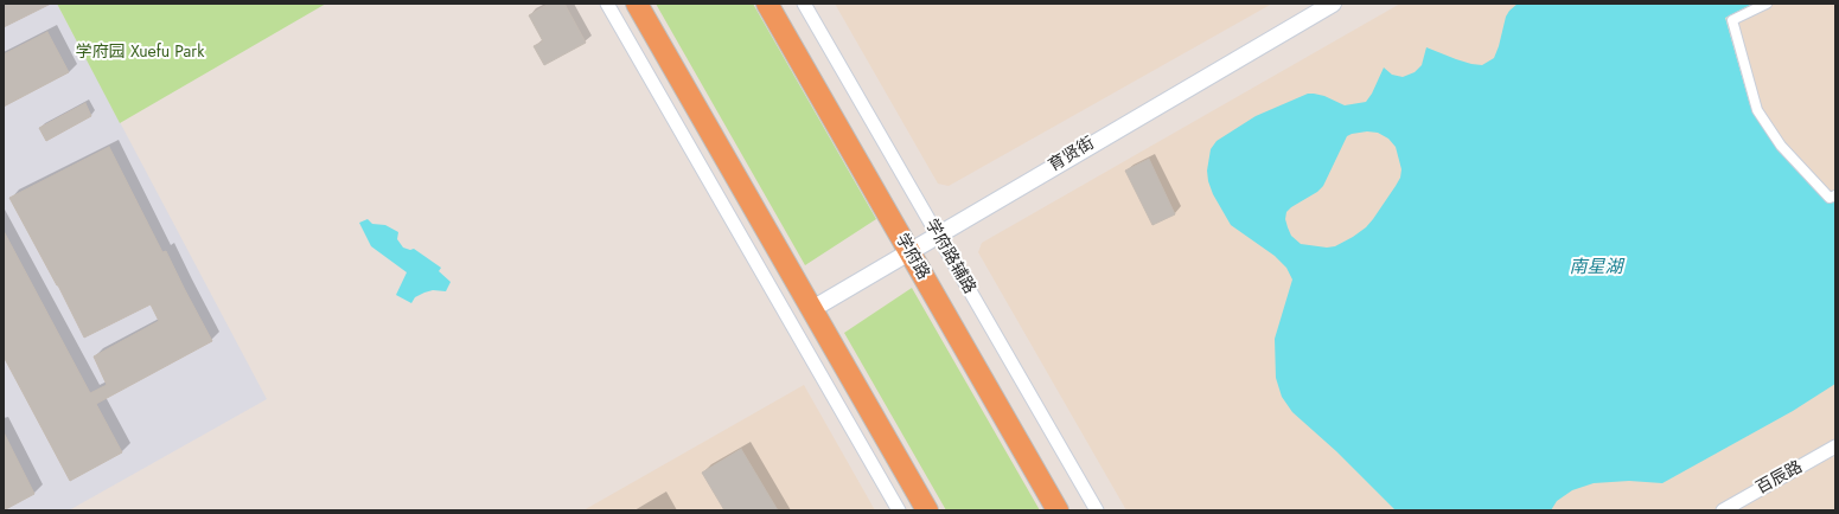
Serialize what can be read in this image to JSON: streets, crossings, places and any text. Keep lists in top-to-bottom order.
{
  "streets": {
    "highway": ["学府路"],
    "street": ["育贤街", "学府路辅路", "百辰路"]
  },
  "crossings": [
    ["育贤街", "学府路"],
    ["育贤街", "学府路辅路"]
  ],
  "water": ["南星湖"],
  "parks": ["学府园 Xuefu Park"]
}
